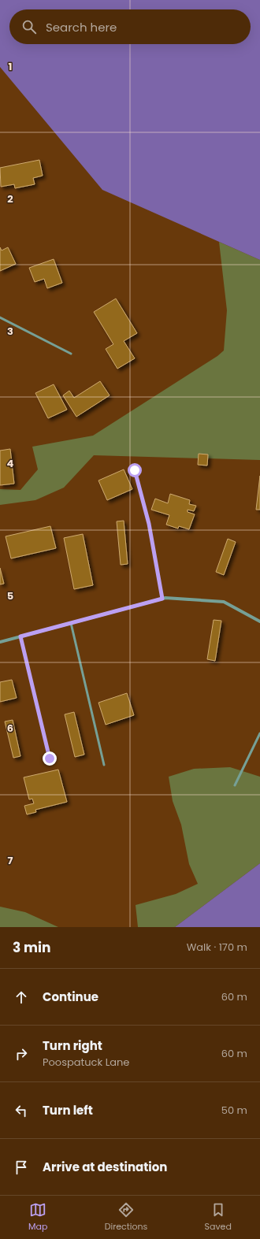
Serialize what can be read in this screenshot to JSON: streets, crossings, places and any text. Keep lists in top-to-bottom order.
{
  "page": {
    "search": "Search here",
    "heading": ["3 min", "Walk · 170 m"],
    "list": [
      ["Continue", "60 m"],
      ["Turn right", "Poospatuck Lane", "60 m"],
      ["Turn left", "50 m"],
      "Arrive at destination"
    ],
    "nav": ["Map", "Directions", "Saved"]
  },
  "grid": {
    "rows": [
      "1",
      "2",
      "3",
      "4",
      "5",
      "6",
      "7"
    ]
  }
}
